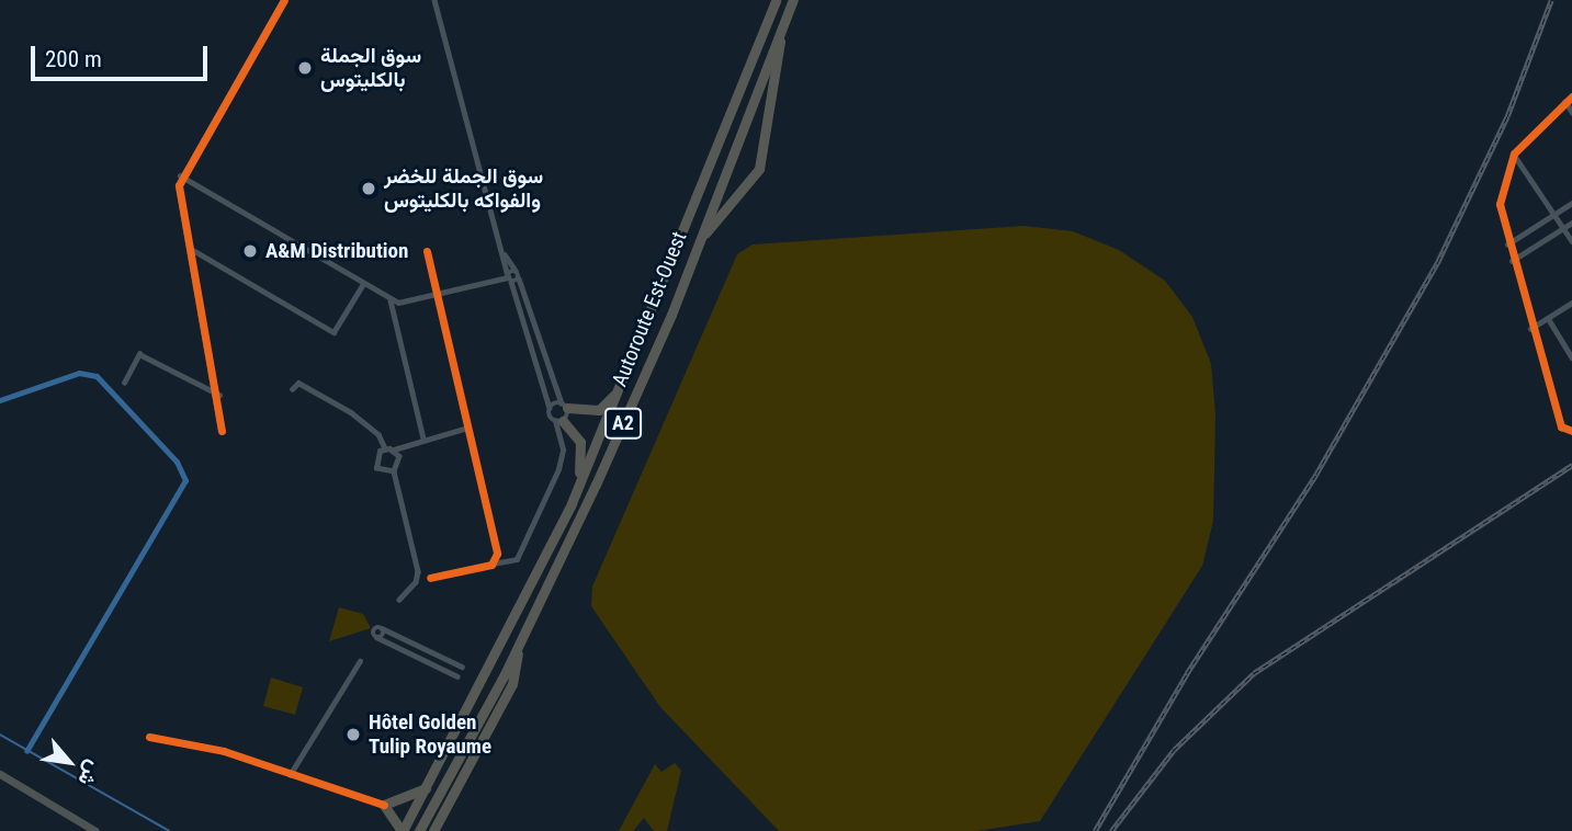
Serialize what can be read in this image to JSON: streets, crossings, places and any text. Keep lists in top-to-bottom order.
{
  "streets": {
    "highway": ["Autoroute Est-Ouest", "A2"]
  },
  "places": [
    "سوق الجملة بالكليتوس",
    "سوق الجملة للخضر والفواكه بالكليتوس",
    "A&M Distribution",
    "Hôtel Golden Tulip Royaume"
  ],
  "scale_bar": "200 m",
  "north": "bottom right"
}
